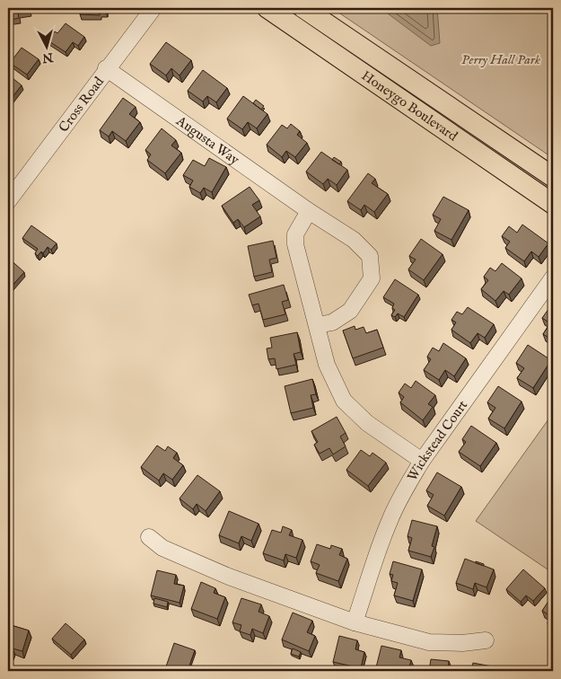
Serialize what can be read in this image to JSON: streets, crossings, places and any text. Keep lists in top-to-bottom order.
{
  "streets": {
    "main road": ["Honeygo Boulevard"],
    "street": ["Cross Road", "Augusta Way", "Wickstead Court"]
  },
  "crossings": [
    ["Cross Road", "Augusta Way"]
  ],
  "parks": ["Perry Hall Park"],
  "north": "bottom"
}
